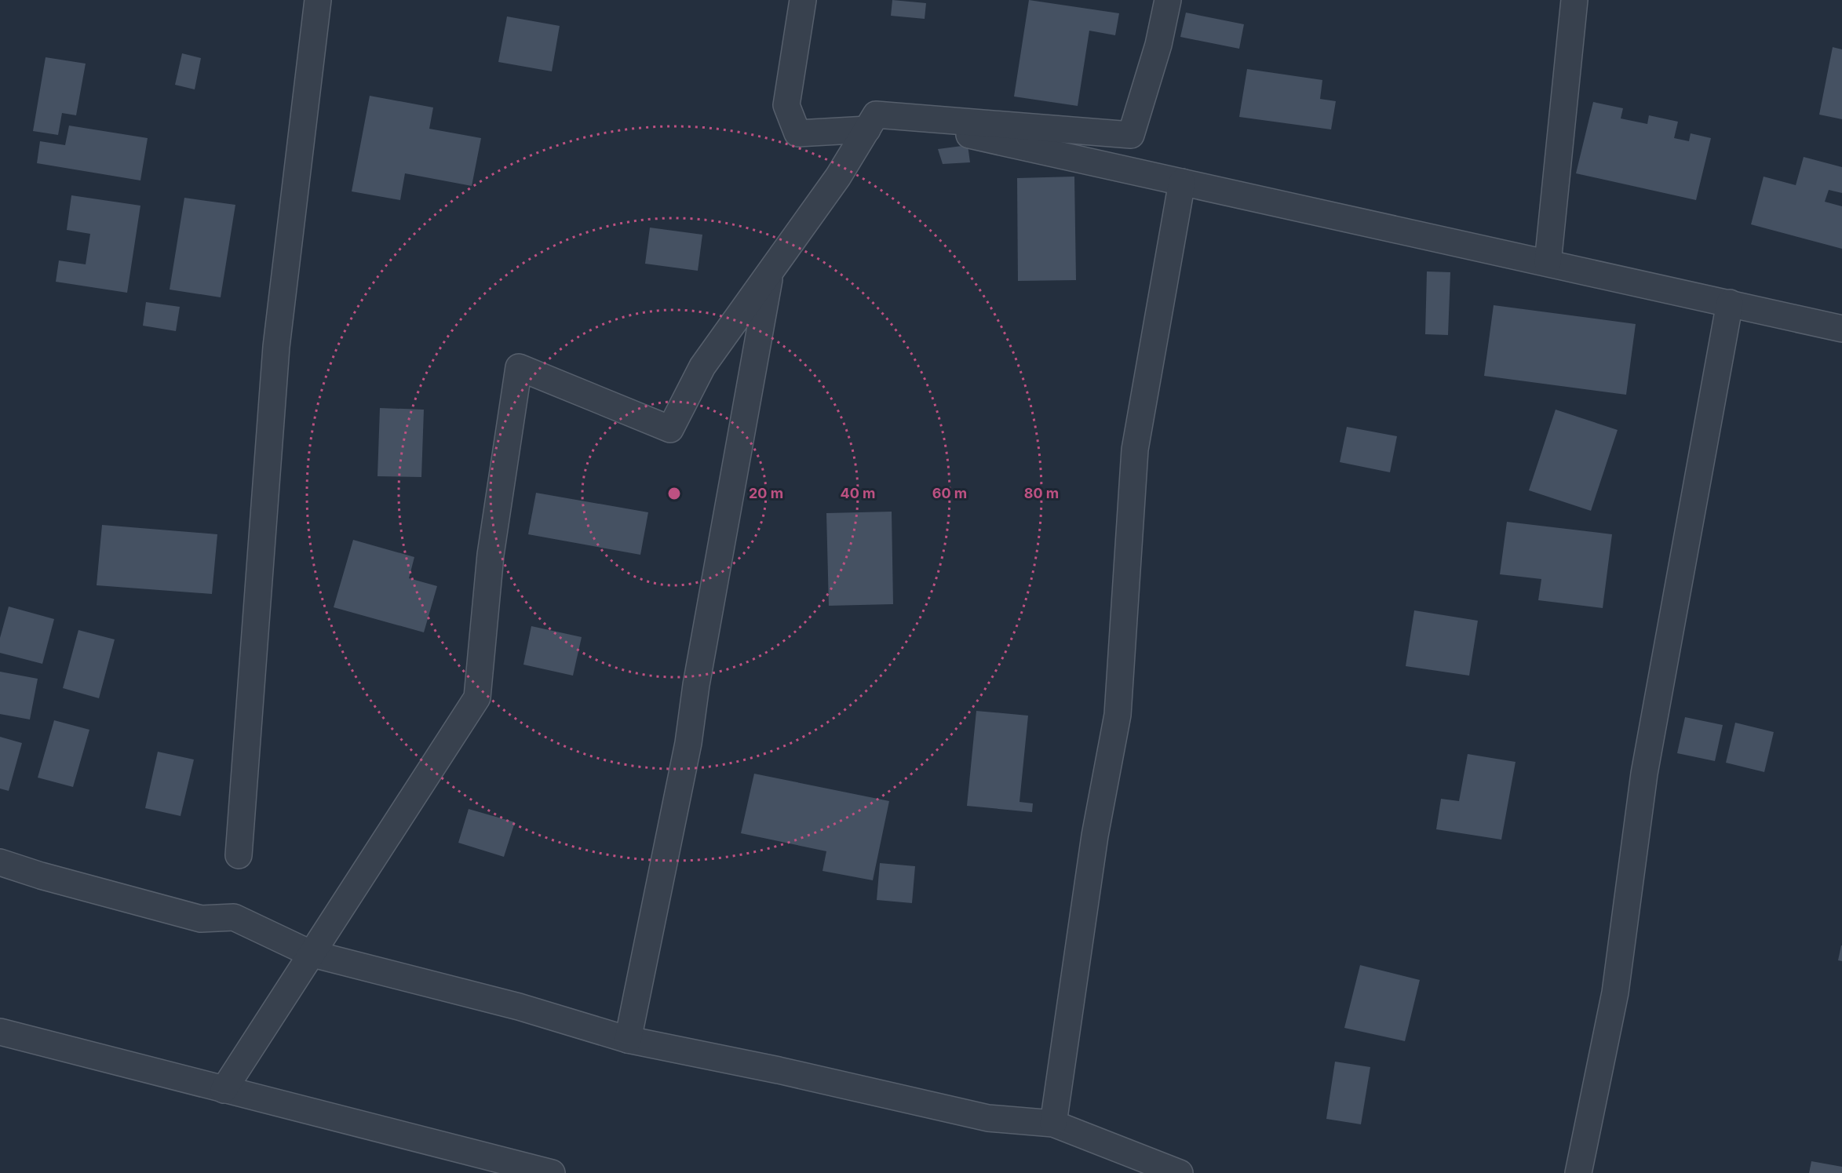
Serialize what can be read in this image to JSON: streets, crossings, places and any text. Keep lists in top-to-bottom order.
{
  "rings": [
    "20 m",
    "40 m",
    "60 m",
    "80 m"
  ]
}
